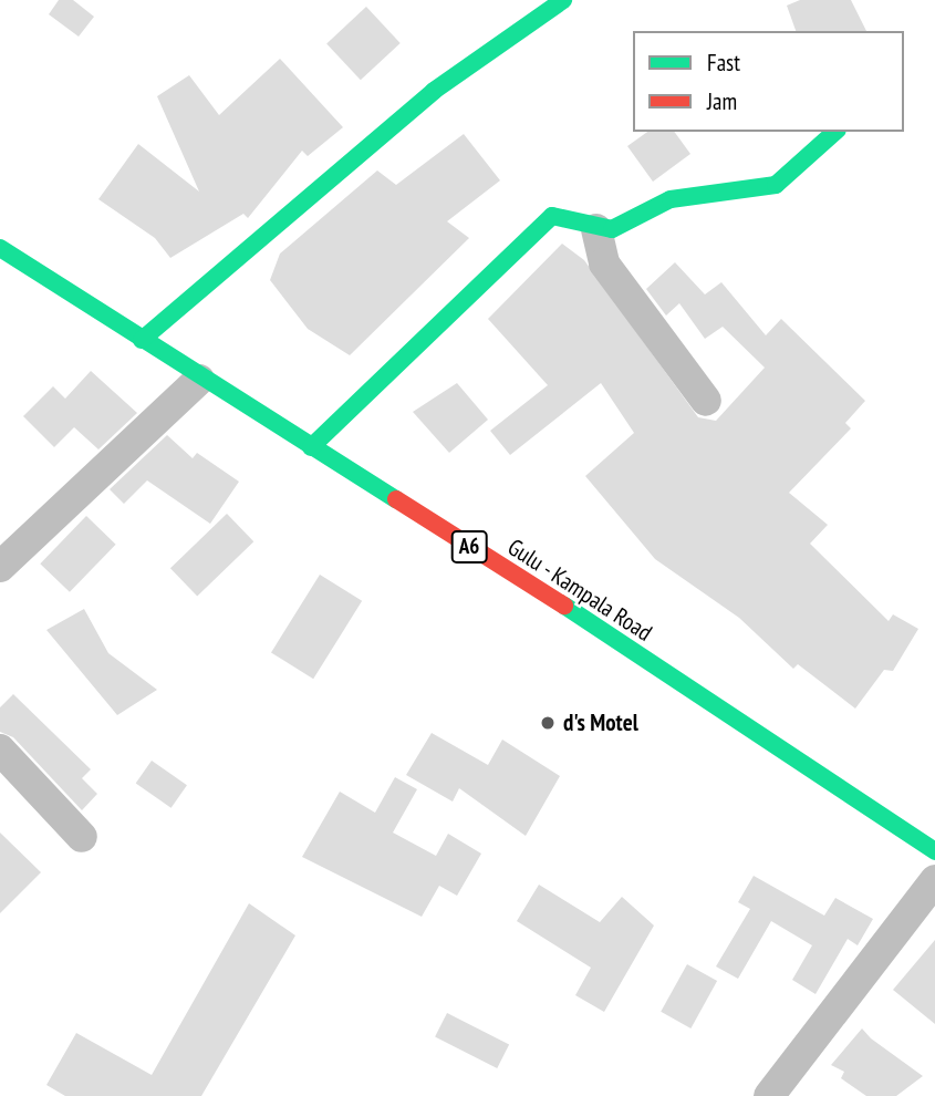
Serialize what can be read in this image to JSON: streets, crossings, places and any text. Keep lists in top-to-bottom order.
{
  "streets": {
    "street": ["A6", "Gulu - Kampala Road"]
  },
  "places": ["d's Motel"],
  "legend": ["Fast", "Jam"]
}
